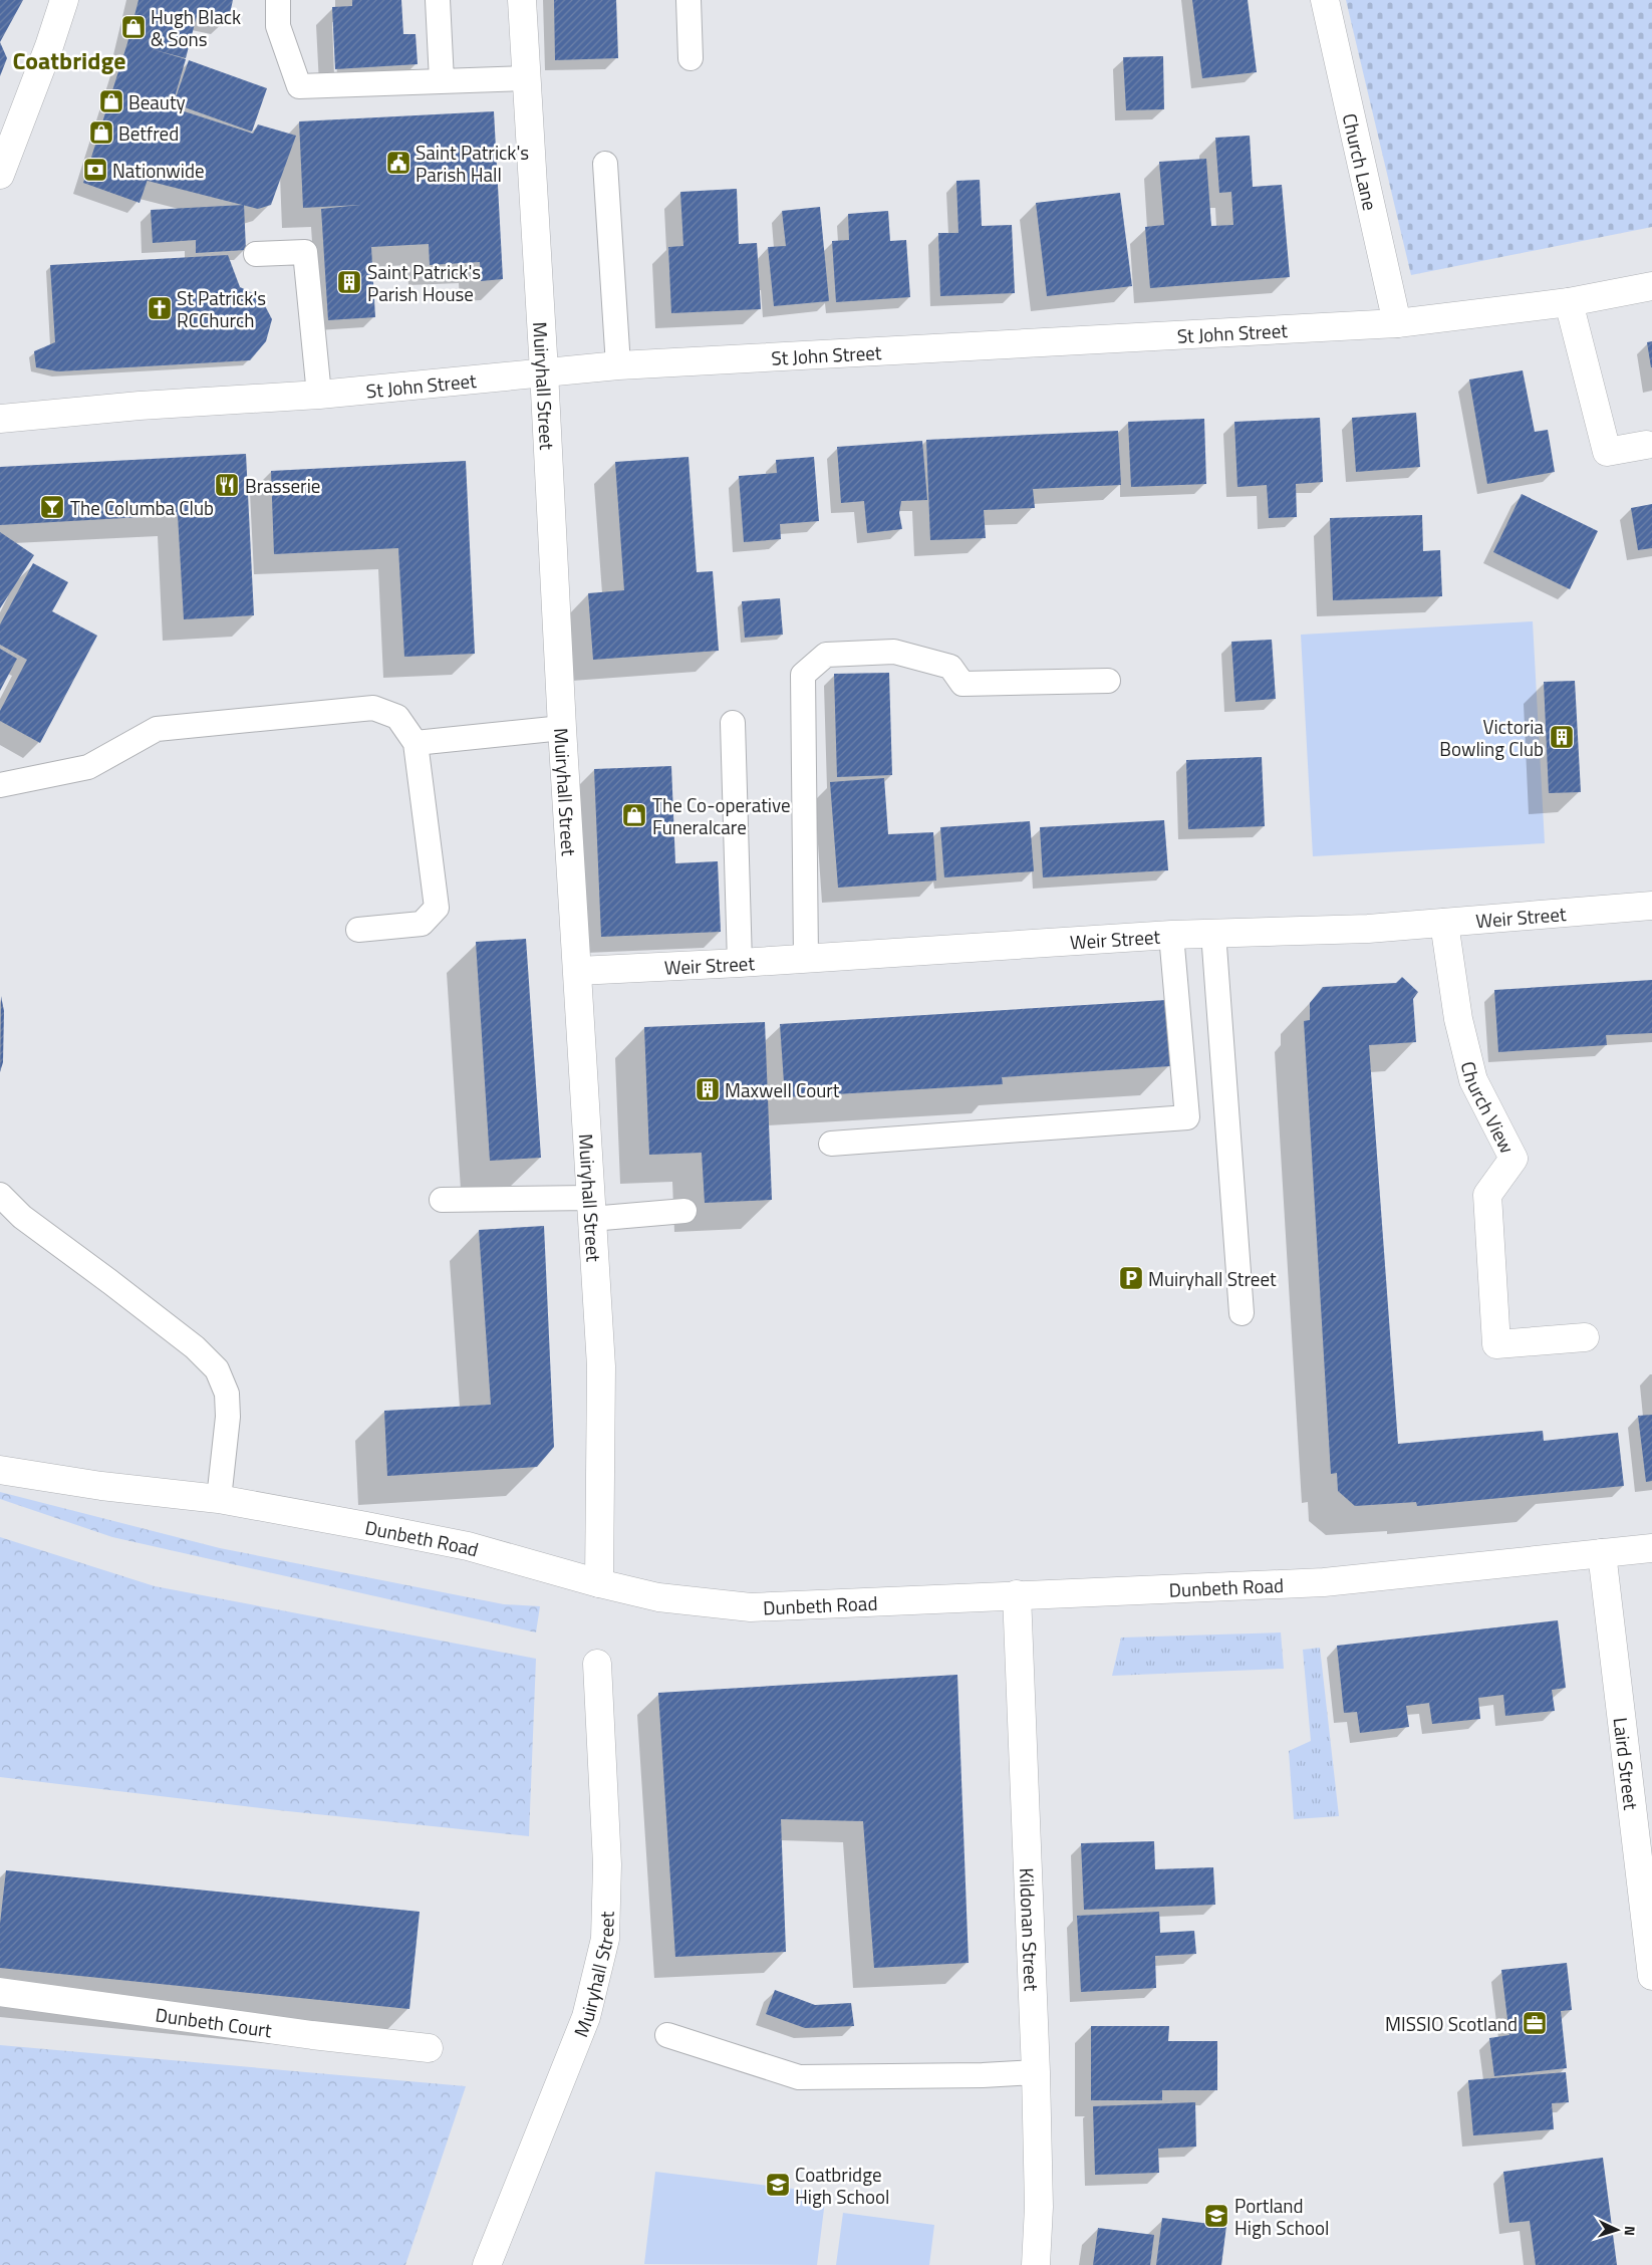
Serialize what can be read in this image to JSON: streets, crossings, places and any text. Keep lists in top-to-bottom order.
{
  "streets": {
    "street": [
      "Church Lane",
      "St John Street",
      "Muiryhall Street",
      "Weir Street",
      "Church View",
      "Dunbeth Road",
      "Laird Street",
      "Kildonan Street",
      "Dunbeth Court"
    ]
  },
  "crossings": [
    ["Church Lane", "St John Street"],
    ["St John Street", "Muiryhall Street"],
    ["Muiryhall Street", "Weir Street"],
    ["Muiryhall Street", "Dunbeth Road"],
    ["Weir Street", "Church View"],
    ["Dunbeth Road", "Laird Street"],
    ["Dunbeth Road", "Kildonan Street"]
  ],
  "districts": ["Coatbridge"],
  "places": {
    "shop": [
      "Hugh Black & Sons",
      "Beauty",
      "Betfred",
      "The Co-operative Funeralcare"
    ],
    "public building": ["Saint Patrick's Parish Hall"],
    "bank": ["Nationwide"],
    "building": ["Saint Patrick's Parish House", "Victoria Bowling Club", "Maxwell Court"],
    "church": ["St Patrick's RCChurch"],
    "restaurant": ["Brasserie"],
    "bar": ["The Columba Club"],
    "parking": ["Muiryhall Street"],
    "office": ["MISSIO Scotland"],
    "school or university": ["Coatbridge High School", "Portland High School"]
  },
  "north": "right"
}
